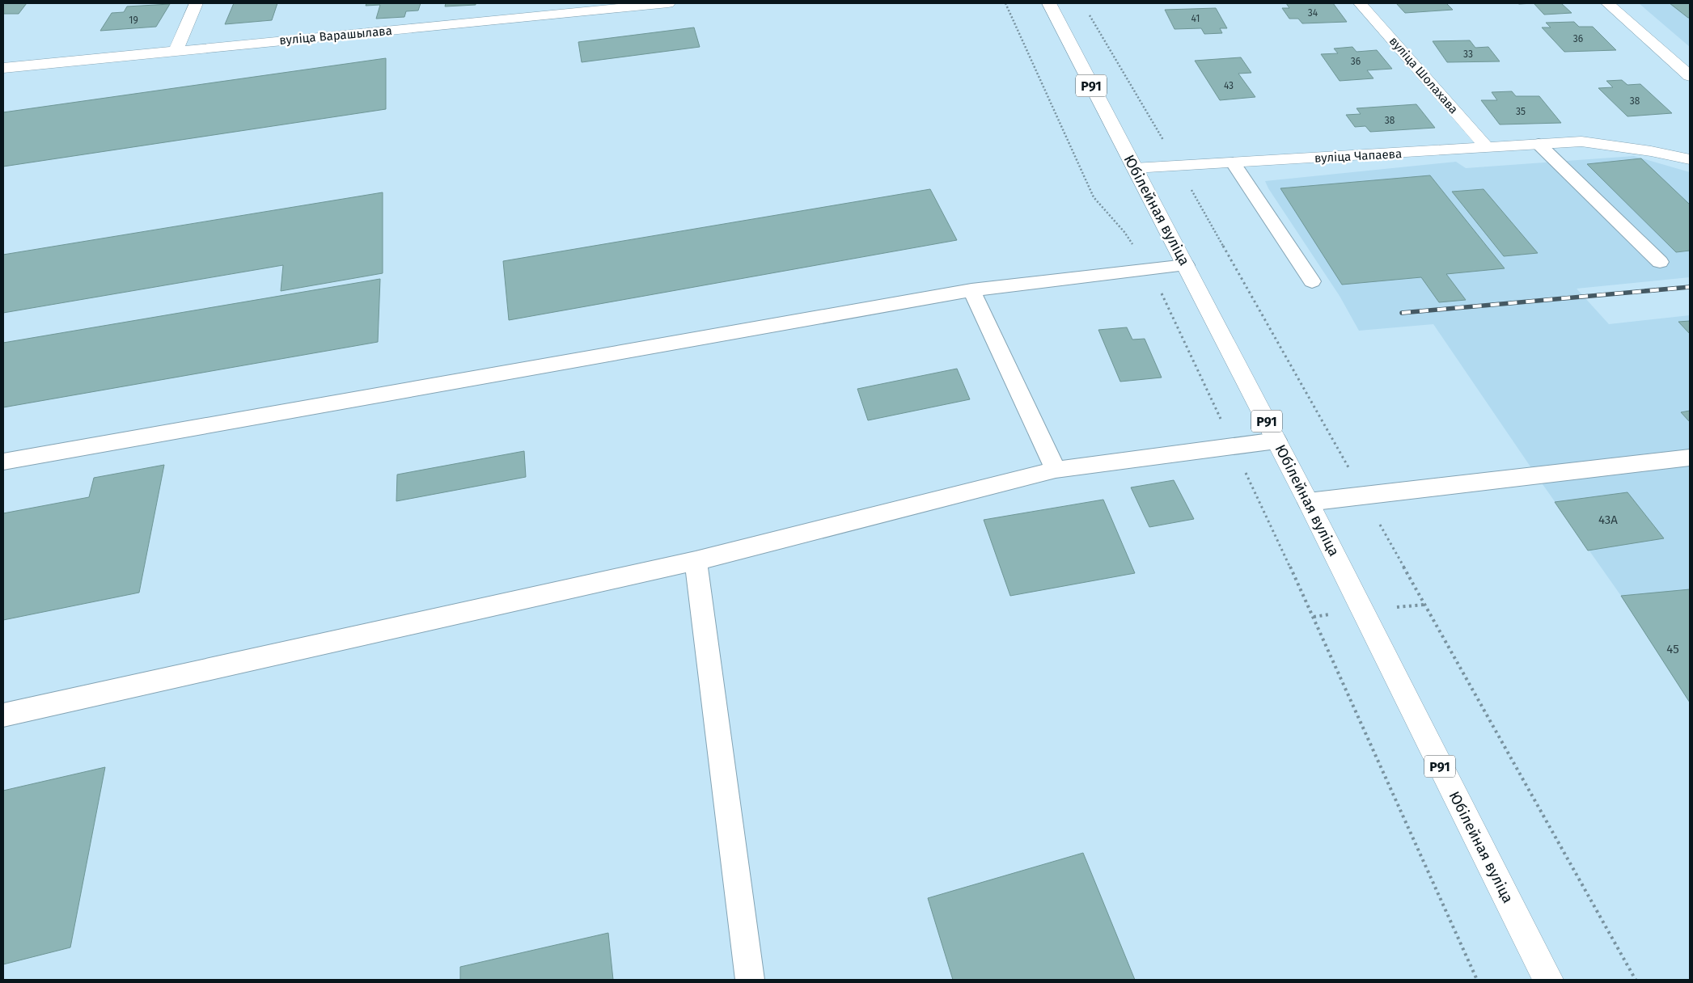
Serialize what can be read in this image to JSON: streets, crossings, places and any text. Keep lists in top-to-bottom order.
{
  "streets": {
    "street": [
      "вуліца Варашылава",
      "вуліца Шолахава",
      "Р91",
      "вуліца Чапаева",
      "Юбілейная вуліца"
    ]
  },
  "crossings": [
    ["вуліца Шолахава", "вуліца Чапаева"],
    ["вуліца Чапаева", "Юбілейная вуліца"]
  ],
  "house_numbers": [
    "34",
    "41",
    "19",
    "36",
    "33",
    "36",
    "43",
    "38",
    "35",
    "38",
    "43А",
    "45"
  ]
}
